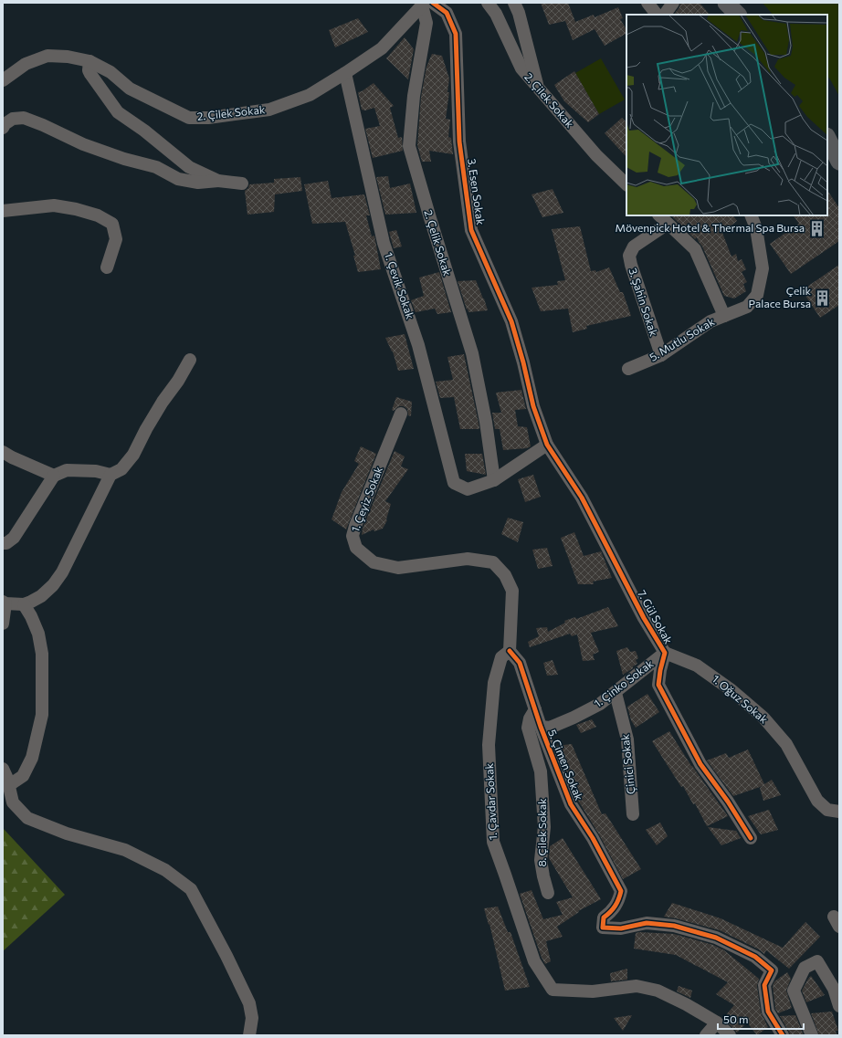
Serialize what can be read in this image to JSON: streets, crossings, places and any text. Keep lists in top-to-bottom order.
{
  "streets": {
    "street": [
      "2. Çilek Sokak",
      "3. Esen Sokak",
      "2. Çelik Sokak",
      "1. Çevik Sokak",
      "3. Şahin Sokak",
      "5. Mutlu Sokak",
      "1. Çeyiz Sokak",
      "7. Gül Sokak",
      "1. Çinko Sokak",
      "1. Oğuz Sokak",
      "Çinici Sokak",
      "5. Çimen Sokak",
      "1. Çavdar Sokak",
      "8. Çilek Sokak"
    ]
  },
  "crossings": [
    ["2. Çilek Sokak", "3. Esen Sokak"],
    ["2. Çilek Sokak", "2. Çelik Sokak"],
    ["2. Çilek Sokak", "1. Çevik Sokak"],
    ["3. Esen Sokak", "2. Çelik Sokak"],
    ["3. Esen Sokak", "7. Gül Sokak"],
    ["2. Çelik Sokak", "1. Çevik Sokak"],
    ["3. Şahin Sokak", "5. Mutlu Sokak"],
    ["1. Çeyiz Sokak", "5. Çimen Sokak"],
    ["1. Çeyiz Sokak", "1. Çavdar Sokak"],
    ["7. Gül Sokak", "1. Çinko Sokak"],
    ["7. Gül Sokak", "1. Oğuz Sokak"],
    ["1. Çinko Sokak", "1. Oğuz Sokak"],
    ["1. Çinko Sokak", "Çinici Sokak"],
    ["1. Çinko Sokak", "5. Çimen Sokak"],
    ["5. Çimen Sokak", "1. Çavdar Sokak"],
    ["5. Çimen Sokak", "8. Çilek Sokak"]
  ],
  "places": {
    "building": ["Mövenpick Hotel & Thermal Spa Bursa", "Çelik Palace Bursa"]
  },
  "scale_bar": "50 m"
}
